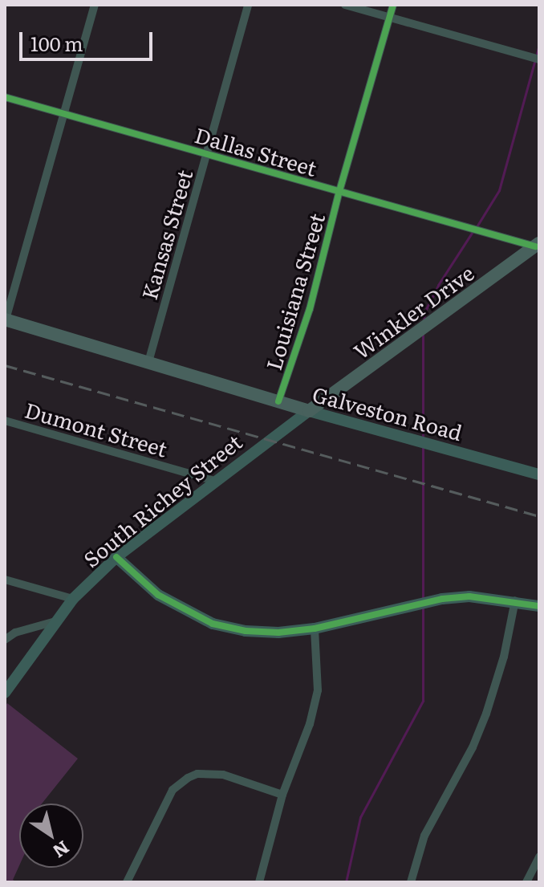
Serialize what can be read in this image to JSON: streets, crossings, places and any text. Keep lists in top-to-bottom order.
{
  "streets": {
    "main road": ["Winkler Drive", "Galveston Road", "South Richey Street"],
    "street": [
      "Dallas Street",
      "Kansas Street",
      "Louisiana Street",
      "Dumont Street"
    ]
  },
  "crossings": [
    ["Dallas Street", "Kansas Street"],
    ["Dallas Street", "Louisiana Street"],
    ["Dallas Street", "Winkler Drive"],
    ["Kansas Street", "Galveston Road"],
    ["Louisiana Street", "Galveston Road"],
    ["Winkler Drive", "Galveston Road"],
    ["Winkler Drive", "South Richey Street"],
    ["Galveston Road", "South Richey Street"],
    ["Dumont Street", "South Richey Street"]
  ],
  "scale_bar": "100 m",
  "north": "bottom right"
}
